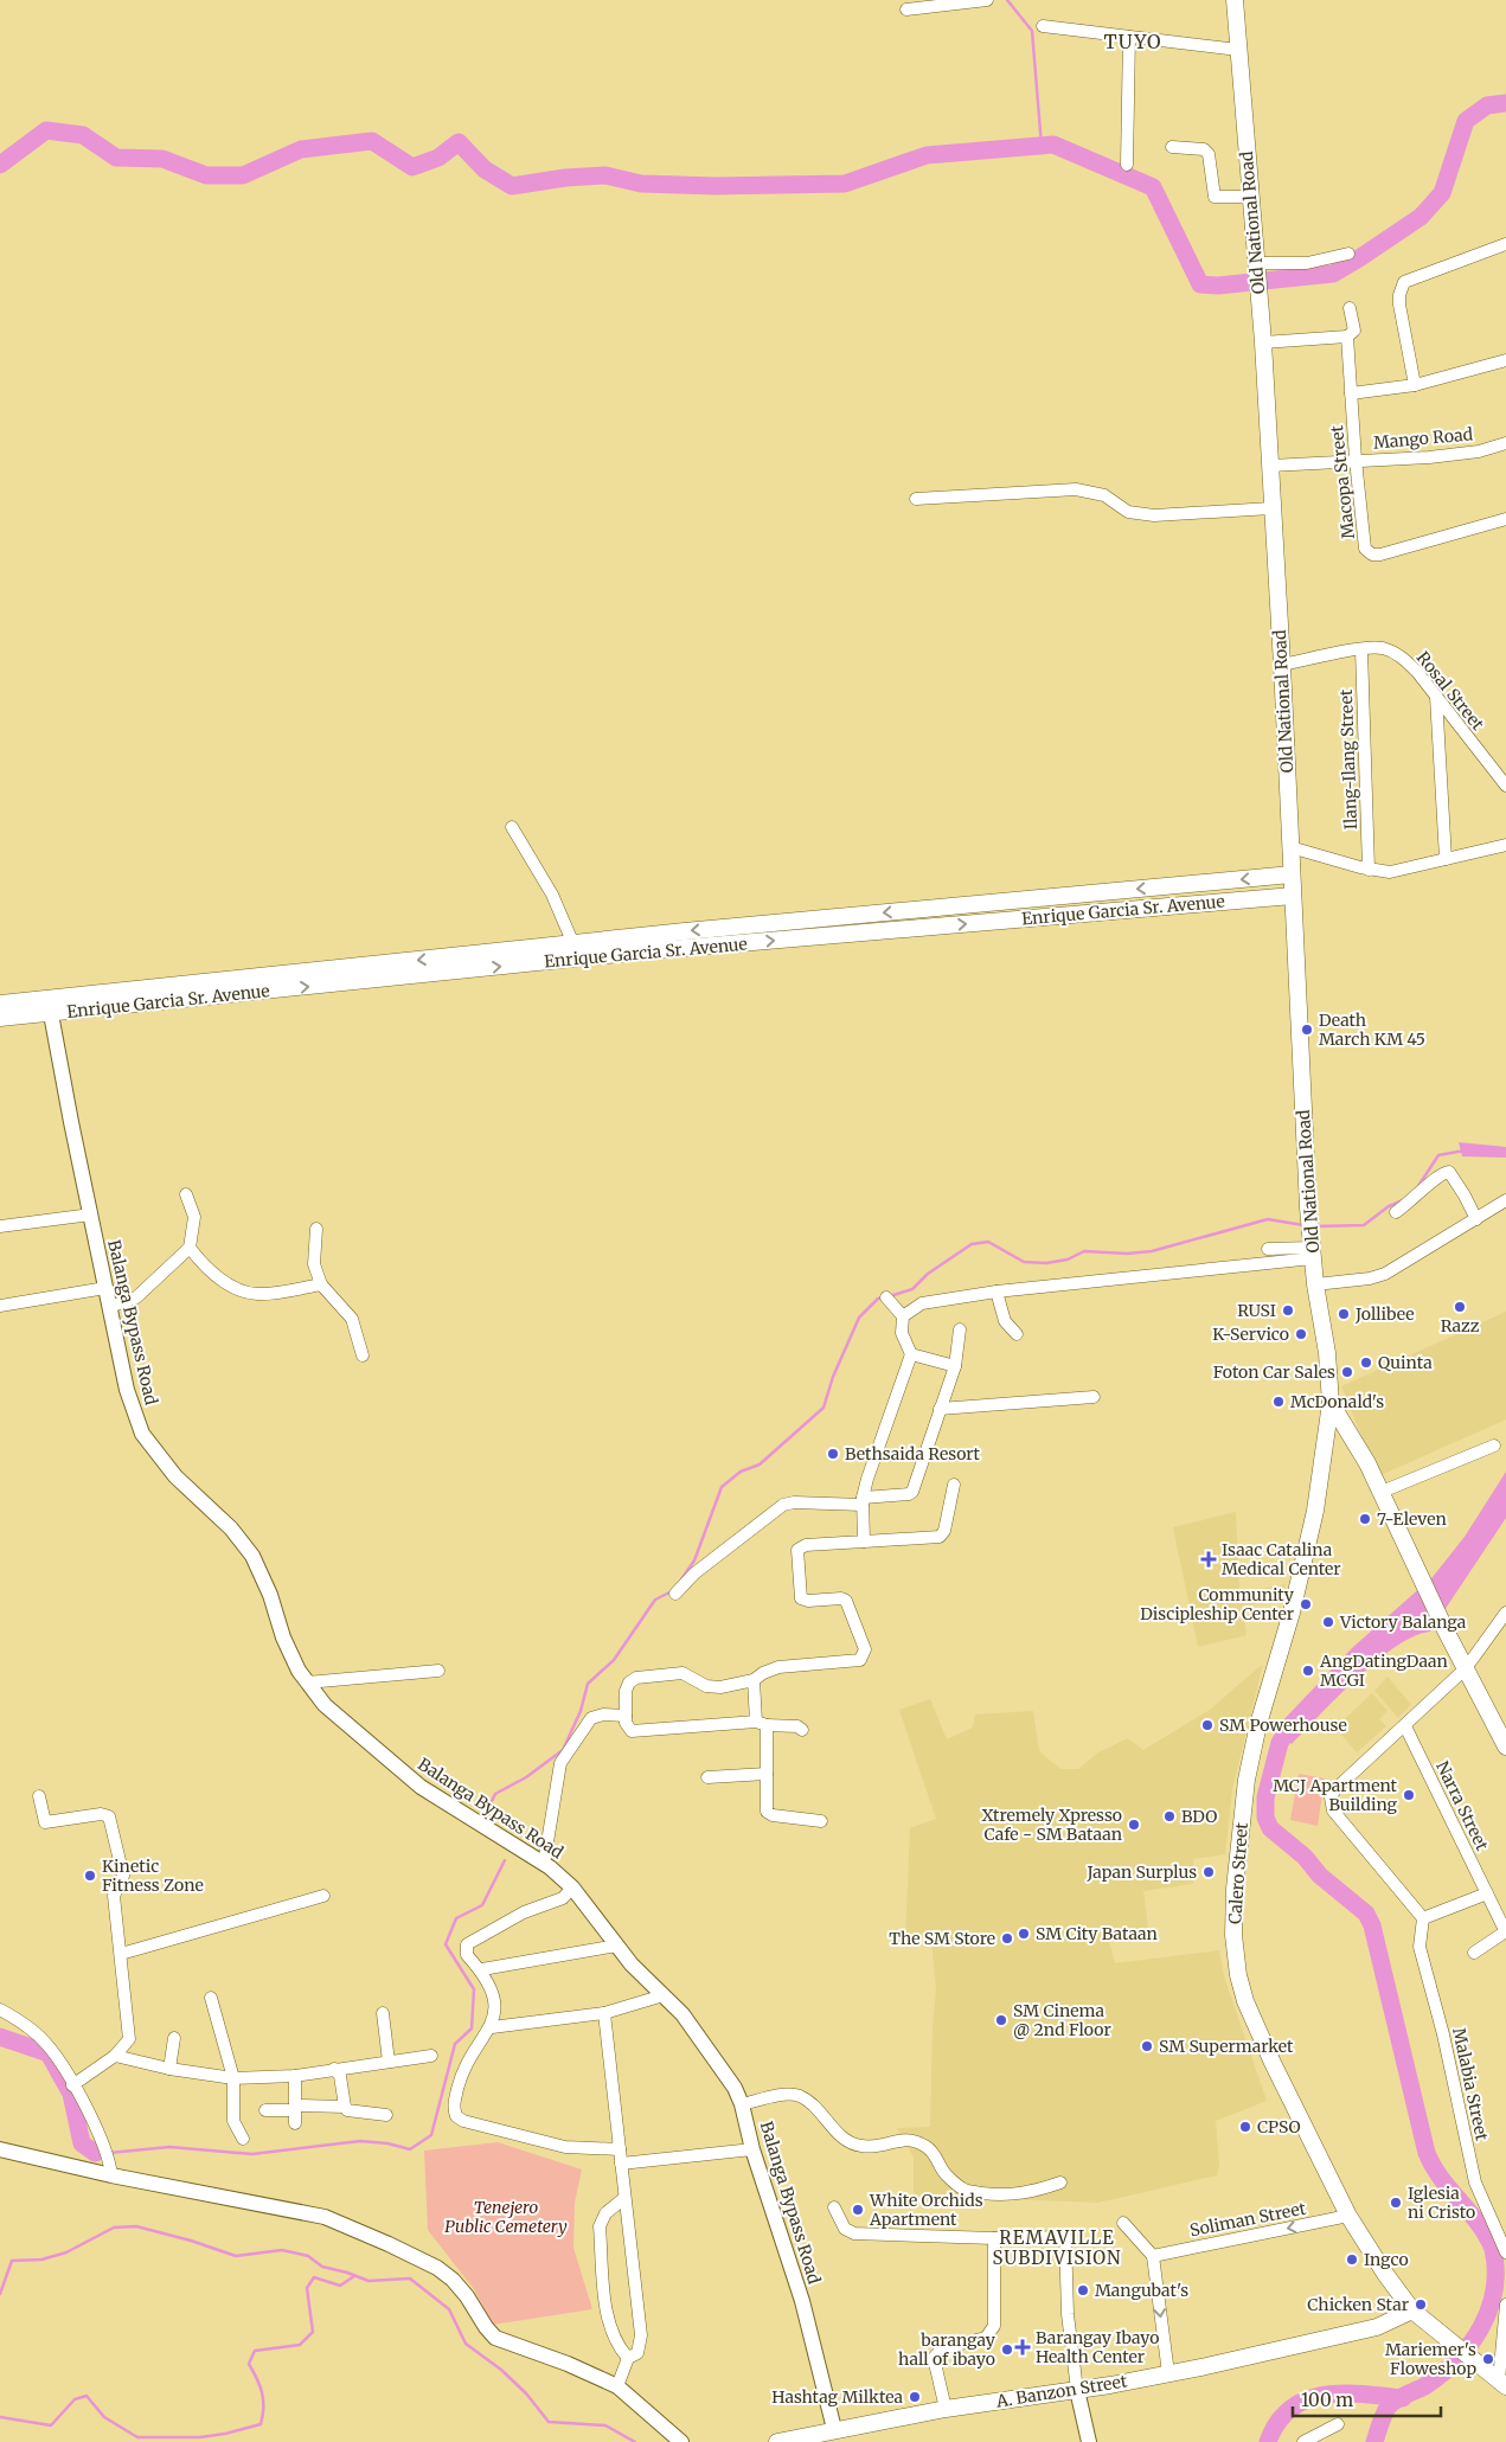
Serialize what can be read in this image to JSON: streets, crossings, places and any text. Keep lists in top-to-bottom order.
{
  "streets": {
    "main road": [
      "Old National Road",
      "Enrique Garcia Sr. Avenue",
      "Calero Street",
      "A. Banzon Street"
    ],
    "street": [
      "Mango Road",
      "Macopa Street",
      "Rosal Street",
      "Ilang-Ilang Street",
      "Balanga Bypass Road",
      "Narra Street",
      "Malabia Street",
      "Soliman Street"
    ]
  },
  "crossings": [
    ["Old National Road", "Mango Road"],
    ["Old National Road", "Rosal Street"],
    ["Old National Road", "Enrique Garcia Sr. Avenue"],
    ["Old National Road", "Calero Street"],
    ["Mango Road", "Macopa Street"],
    ["Rosal Street", "Ilang-Ilang Street"],
    ["Enrique Garcia Sr. Avenue", "Balanga Bypass Road"],
    ["Balanga Bypass Road", "A. Banzon Street"],
    ["Calero Street", "Soliman Street"],
    ["Calero Street", "A. Banzon Street"]
  ],
  "one_way": ["Soliman Street"],
  "districts": ["TUYO", "REMAVILLE SUBDIVISION"],
  "parks": ["Tenejero Public Cemetery"],
  "places": {
    "other": [
      "Death March KM 45",
      "Razz",
      "RUSI",
      "Jollibee",
      "K-Servico",
      "Quinta",
      "Foton Car Sales",
      "McDonald's",
      "Bethsaida Resort",
      "7-Eleven",
      "Community Discipleship Center",
      "Victory Balanga",
      "AngDatingDaan MCGI",
      "SM Powerhouse",
      "MCJ Apartment Building",
      "BDO",
      "Xtremely Xpresso Cafe - SM Bataan",
      "Japan Surplus",
      "Kinetic Fitness Zone",
      "SM City Bataan",
      "The SM Store",
      "SM Cinema @ 2nd Floor",
      "SM Supermarket",
      "CPSO",
      "Iglesia ni Cristo",
      "White Orchids Apartment",
      "Ingco",
      "Mangubat's",
      "Chicken Star",
      "barangay hall of ibayo",
      "Mariemer's Floweshop",
      "Hashtag Milktea"
    ],
    "health": ["Isaac Catalina Medical Center", "Barangay Ibayo Health Center"]
  },
  "scale_bar": "100 m"
}
